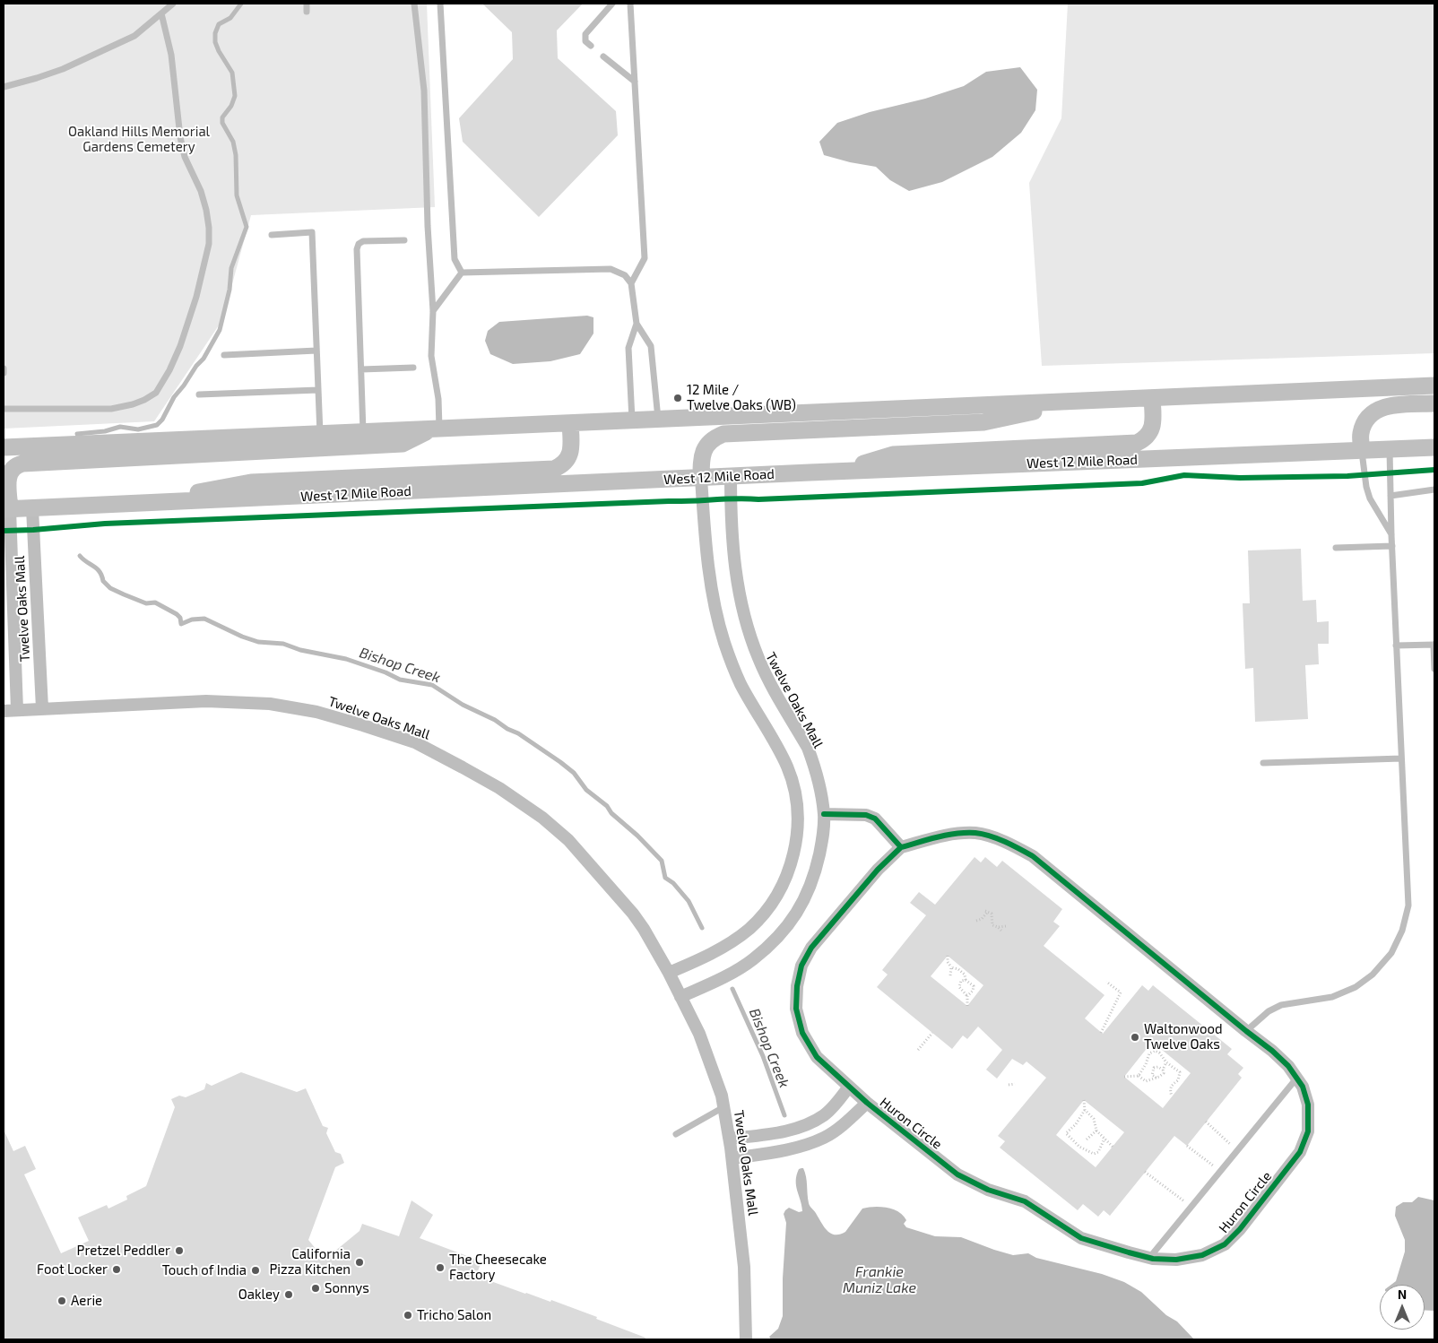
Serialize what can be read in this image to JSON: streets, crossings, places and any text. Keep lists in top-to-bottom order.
{
  "streets": {
    "main road": ["West 12 Mile Road"],
    "street": ["Twelve Oaks Mall", "Huron Circle"]
  },
  "crossings": [
    ["West 12 Mile Road", "Twelve Oaks Mall"],
    ["Twelve Oaks Mall", "Huron Circle"]
  ],
  "water": ["Bishop Creek", "Frankie Muniz Lake"],
  "parks": ["Oakland Hills Memorial Gardens Cemetery"],
  "places": [
    "12 Mile / Twelve Oaks (WB)",
    "Waltonwood Twelve Oaks",
    "Pretzel Peddler",
    "California Pizza Kitchen",
    "The Cheesecake Factory",
    "Foot Locker",
    "Touch of India",
    "Sonnys",
    "Oakley",
    "Aerie",
    "Tricho Salon"
  ],
  "north": "top"
}
